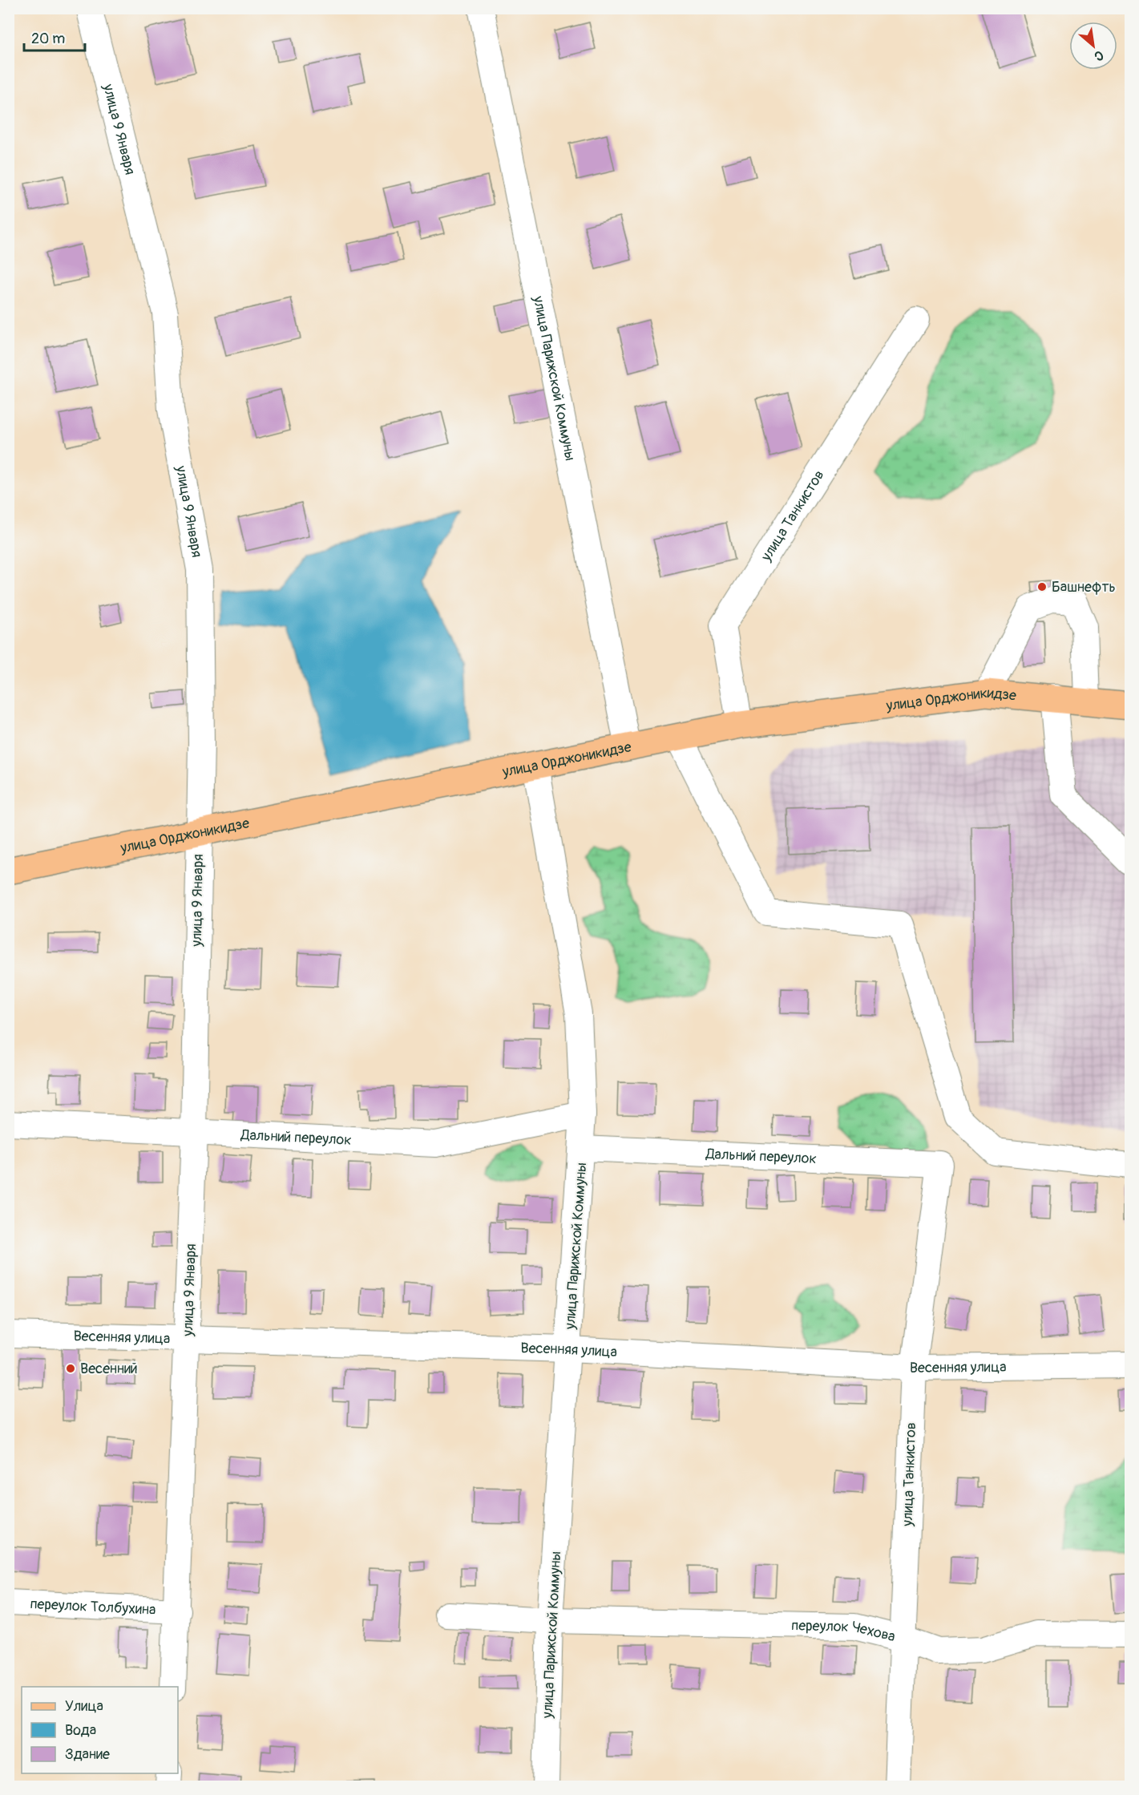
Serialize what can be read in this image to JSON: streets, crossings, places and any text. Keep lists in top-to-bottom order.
{
  "streets": {
    "main road": ["улица Орджоникидзе"],
    "street": [
      "улица 9 Января",
      "улица Парижской Коммуны",
      "улица Танкистов",
      "Дальний переулок",
      "Весенняя улица",
      "переулок Толбухина",
      "переулок Чехова"
    ]
  },
  "crossings": [
    ["улица 9 Января", "улица Орджоникидзе"],
    ["улица 9 Января", "Дальний переулок"],
    ["улица 9 Января", "Весенняя улица"],
    ["улица 9 Января", "переулок Толбухина"],
    ["улица Парижской Коммуны", "улица Орджоникидзе"],
    ["улица Парижской Коммуны", "Дальний переулок"],
    ["улица Парижской Коммуны", "Весенняя улица"],
    ["улица Парижской Коммуны", "переулок Чехова"],
    ["улица Танкистов", "улица Орджоникидзе"],
    ["улица Танкистов", "Дальний переулок"],
    ["улица Танкистов", "Весенняя улица"],
    ["улица Танкистов", "переулок Чехова"]
  ],
  "places": ["Башнефть", "Весенний"],
  "legend": ["Улица", "Вода", "Здание"],
  "scale_bar": "20 m",
  "north": "bottom right"
}
